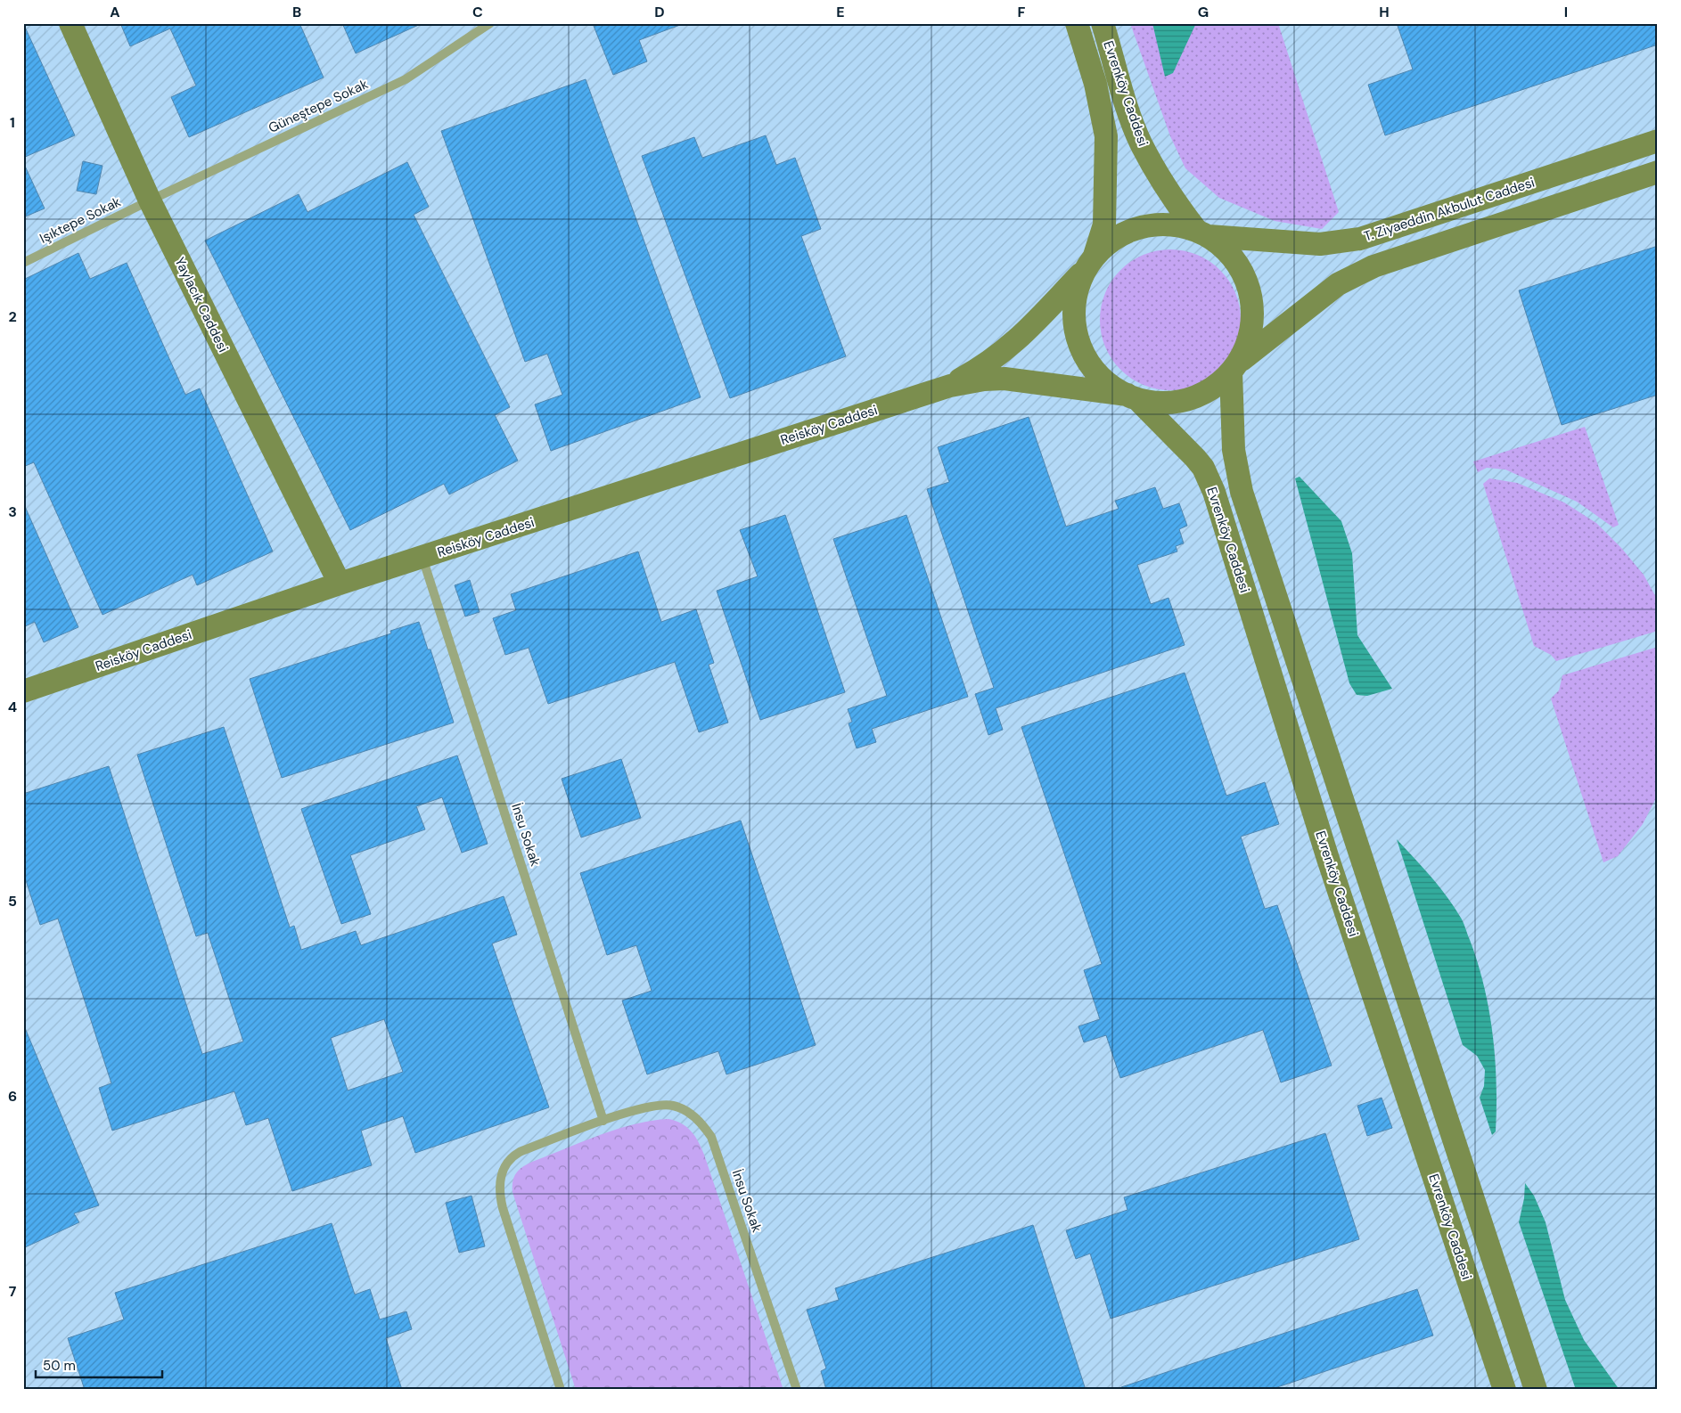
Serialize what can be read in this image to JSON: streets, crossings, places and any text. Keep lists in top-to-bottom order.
{
  "streets": {
    "main road": [
      "Evrenköy Caddesi",
      "T. Ziyaeddin Akbulut Caddesi",
      "Yaylacık Caddesi",
      "Reisköy Caddesi"
    ],
    "lane": ["Güneştepe Sokak", "Işıktepe Sokak", "İnsu Sokak"]
  },
  "crossings": [
    ["Evrenköy Caddesi", "T. Ziyaeddin Akbulut Caddesi"],
    ["Evrenköy Caddesi", "Reisköy Caddesi"],
    ["Güneştepe Sokak", "Işıktepe Sokak"],
    ["Güneştepe Sokak", "Yaylacık Caddesi"],
    ["T. Ziyaeddin Akbulut Caddesi", "Reisköy Caddesi"],
    ["Işıktepe Sokak", "Yaylacık Caddesi"],
    ["Yaylacık Caddesi", "Reisköy Caddesi"],
    ["Reisköy Caddesi", "İnsu Sokak"]
  ],
  "scale_bar": "50 m",
  "grid": {
    "columns": [
      "A",
      "B",
      "C",
      "D",
      "E",
      "F",
      "G",
      "H",
      "I"
    ],
    "rows": [
      "1",
      "2",
      "3",
      "4",
      "5",
      "6",
      "7"
    ]
  }
}
